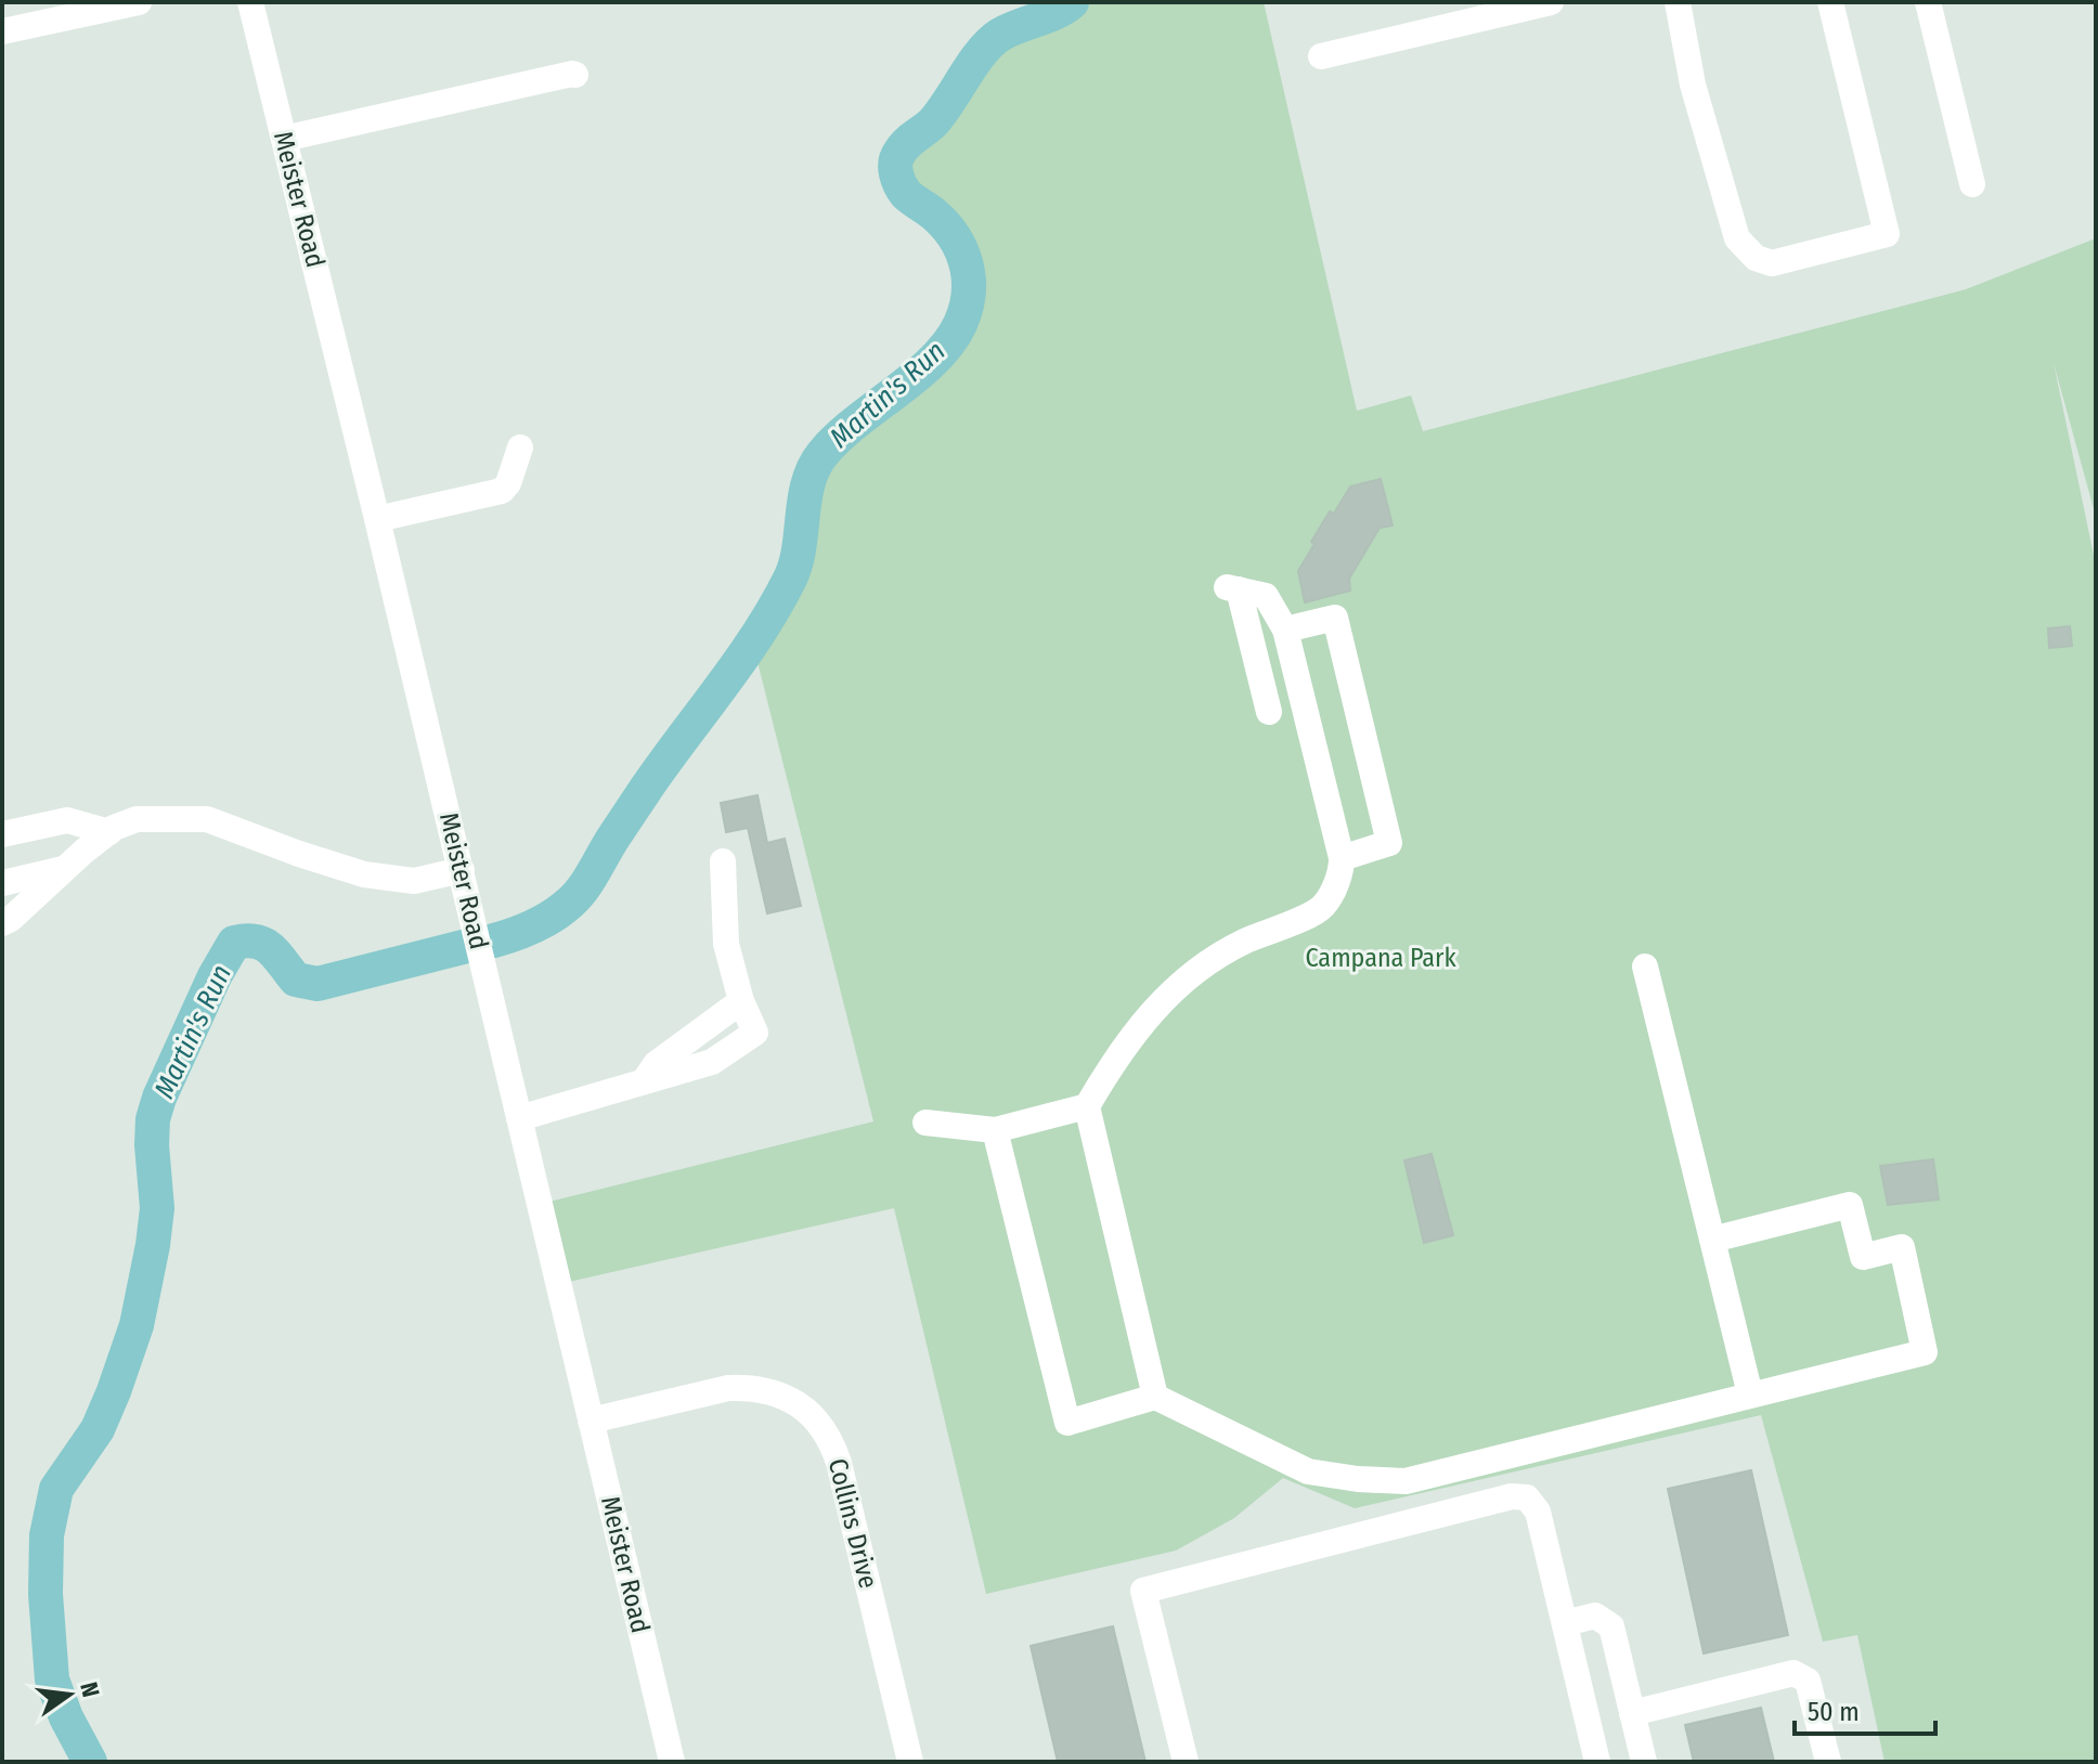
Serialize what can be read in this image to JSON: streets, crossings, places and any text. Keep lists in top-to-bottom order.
{
  "streets": {
    "street": ["Meister Road", "Collins Drive"]
  },
  "crossings": [
    ["Meister Road", "Collins Drive"]
  ],
  "water": ["Martin's Run"],
  "parks": ["Campana Park"],
  "scale_bar": "50 m",
  "north": "right"
}
